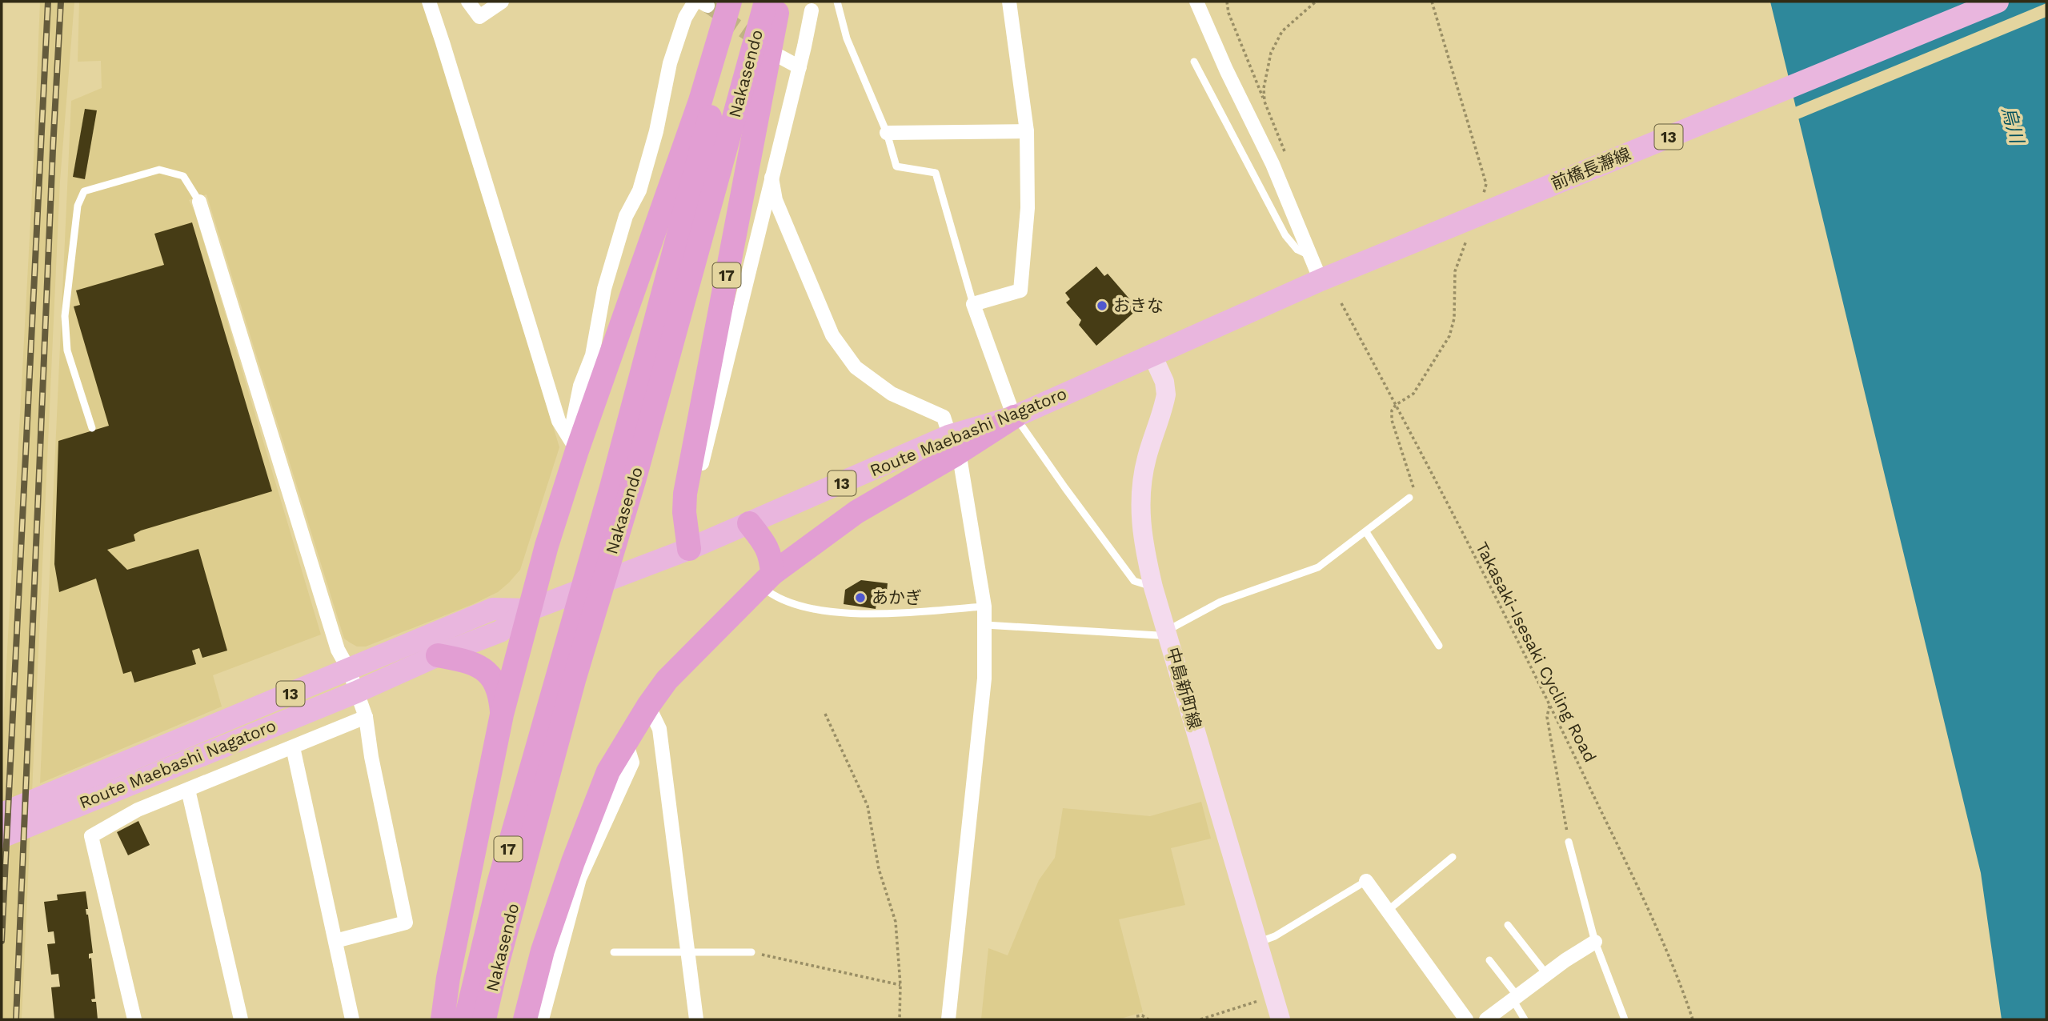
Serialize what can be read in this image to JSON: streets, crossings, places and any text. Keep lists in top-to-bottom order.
{
  "streets": {
    "highway": ["Nakasendo", "17"],
    "main road": [
      "13",
      "前橋長瀞線",
      "Route Maebashi Nagatoro",
      "中島新町線"
    ],
    "path": ["Takasaki-Isesaki Cycling Road"]
  },
  "crossings": [
    ["前橋長瀞線", "Route Maebashi Nagatoro"],
    ["17", "Route Maebashi Nagatoro"],
    ["Route Maebashi Nagatoro", "中島新町線"]
  ],
  "water": ["烏川"],
  "places": ["おきな", "あかぎ"]
}
